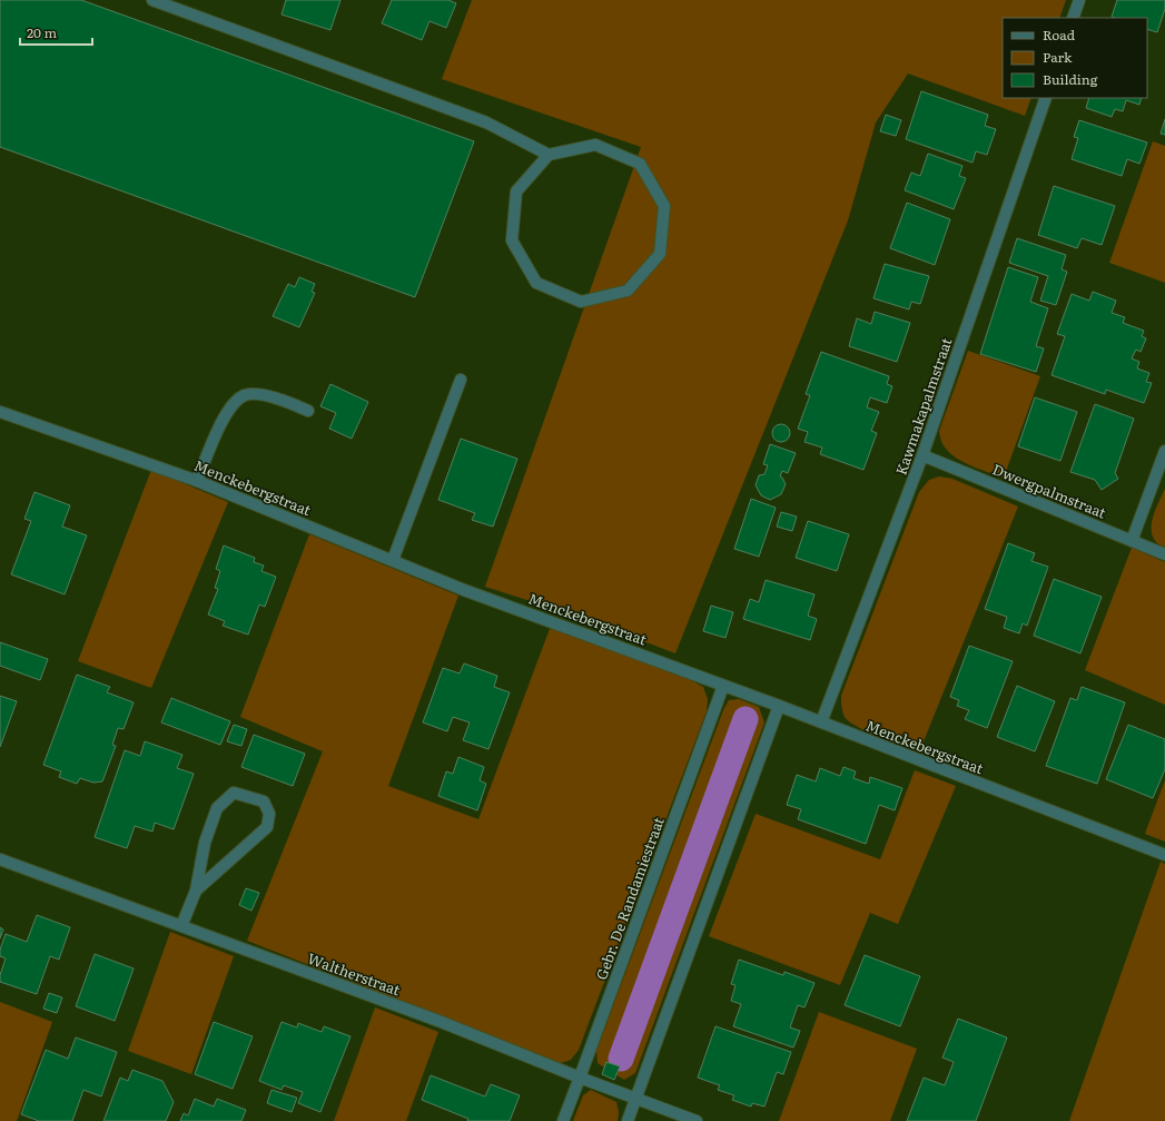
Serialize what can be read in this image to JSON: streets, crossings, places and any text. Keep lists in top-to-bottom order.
{
  "streets": {
    "street": [
      "Kawmakapalmstraat",
      "Menckebergstraat",
      "Dwergpalmstraat",
      "Gebr. De Randamiestraat",
      "Waltherstraat"
    ]
  },
  "crossings": [
    ["Kawmakapalmstraat", "Menckebergstraat"],
    ["Kawmakapalmstraat", "Dwergpalmstraat"],
    ["Menckebergstraat", "Gebr. De Randamiestraat"],
    ["Gebr. De Randamiestraat", "Waltherstraat"]
  ],
  "legend": ["Road", "Park", "Building"],
  "scale_bar": "20 m"
}
